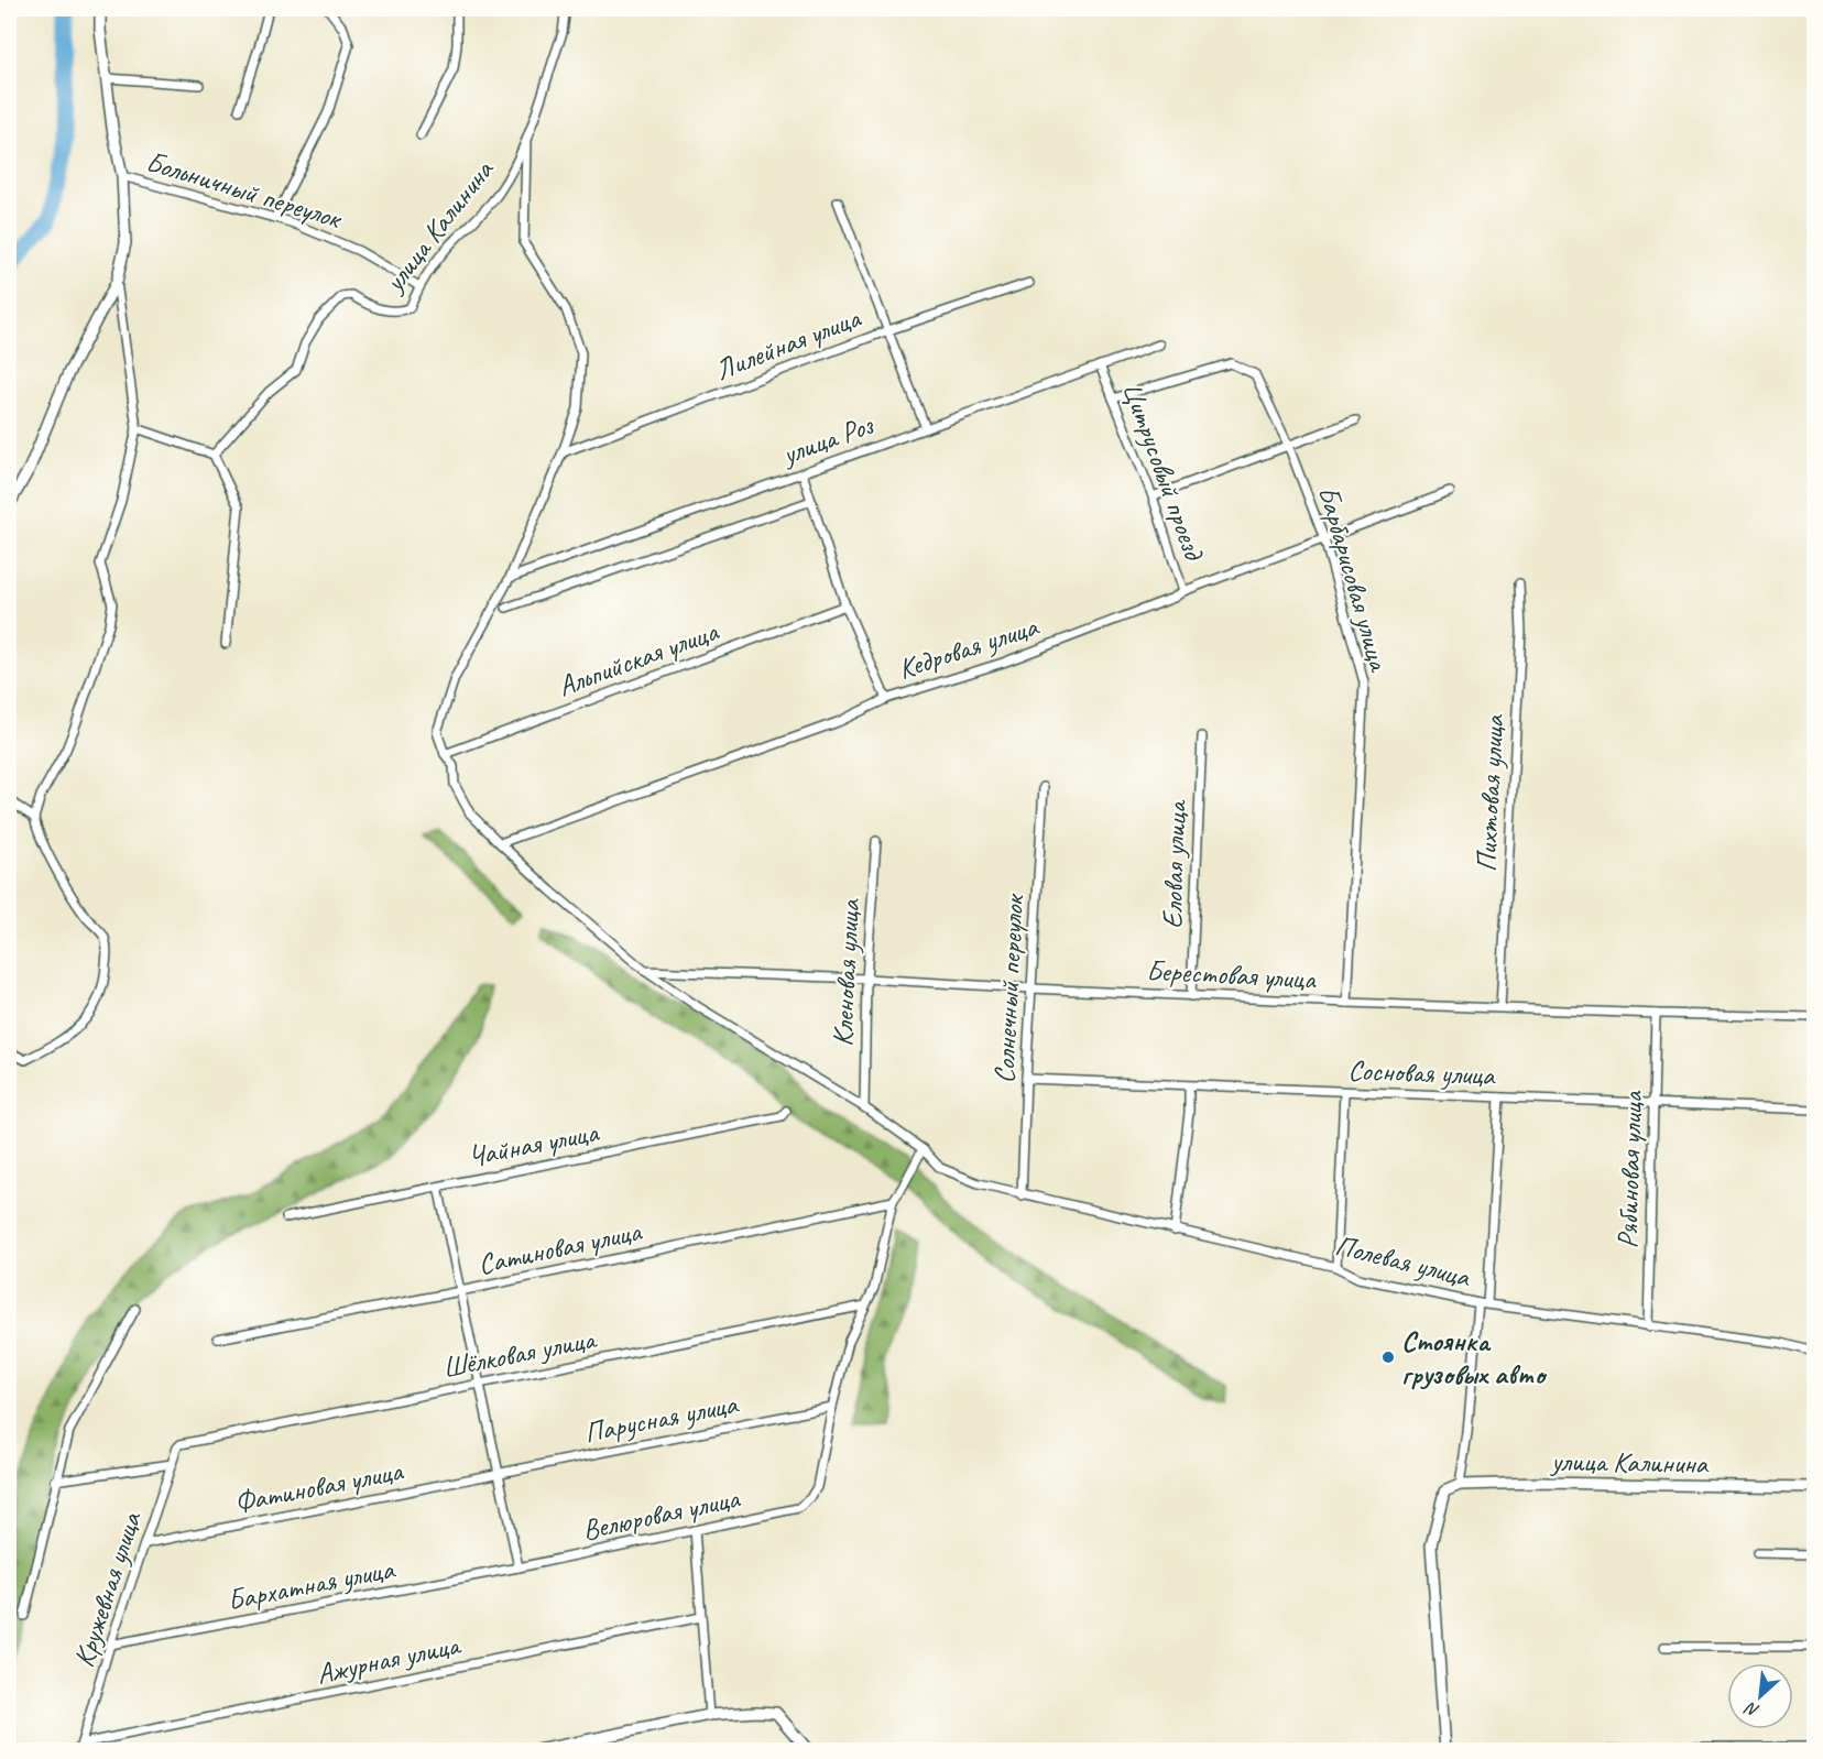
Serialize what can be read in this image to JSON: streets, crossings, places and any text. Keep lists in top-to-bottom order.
{
  "streets": {
    "street": [
      "Больничный переулок",
      "улица Калинина",
      "Лилейная улица",
      "улица Роз",
      "Цитрусовый проезд",
      "Барбарисовая улица",
      "Кедровая улица",
      "Альпийская улица",
      "Пихтовая улица",
      "Еловая улица",
      "Кленовая улица",
      "Берестовая улица",
      "Солнечный переулок",
      "Сосновая улица",
      "Чайная улица",
      "Рябиновая улица",
      "Сатиновая улица",
      "Полевая улица",
      "Шёлковая улица",
      "Парусная улица",
      "Фатиновая улица",
      "Велюровая улица",
      "Бархатная улица",
      "Кружевная улица",
      "Ажурная улица"
    ]
  },
  "crossings": [
    ["Больничный переулок", "улица Калинина"],
    ["улица Калинина", "Полевая улица"],
    ["Лилейная улица", "Полевая улица"],
    ["улица Роз", "Цитрусовый проезд"],
    ["улица Роз", "Полевая улица"],
    ["Цитрусовый проезд", "Барбарисовая улица"],
    ["Цитрусовый проезд", "Кедровая улица"],
    ["Барбарисовая улица", "Кедровая улица"],
    ["Барбарисовая улица", "Берестовая улица"],
    ["Кедровая улица", "Полевая улица"],
    ["Альпийская улица", "Полевая улица"],
    ["Пихтовая улица", "Берестовая улица"],
    ["Еловая улица", "Берестовая улица"],
    ["Кленовая улица", "Берестовая улица"],
    ["Кленовая улица", "Полевая улица"],
    ["Берестовая улица", "Солнечный переулок"],
    ["Берестовая улица", "Рябиновая улица"],
    ["Берестовая улица", "Полевая улица"],
    ["Солнечный переулок", "Сосновая улица"],
    ["Солнечный переулок", "Полевая улица"],
    ["Сосновая улица", "Рябиновая улица"],
    ["Рябиновая улица", "Полевая улица"],
    ["Шёлковая улица", "Кружевная улица"],
    ["Парусная улица", "Фатиновая улица"],
    ["Парусная улица", "Велюровая улица"],
    ["Фатиновая улица", "Кружевная улица"],
    ["Велюровая улица", "Бархатная улица"],
    ["Бархатная улица", "Кружевная улица"],
    ["Кружевная улица", "Ажурная улица"]
  ],
  "places": ["Стоянка грузовых авто"],
  "north": "bottom left"
}
